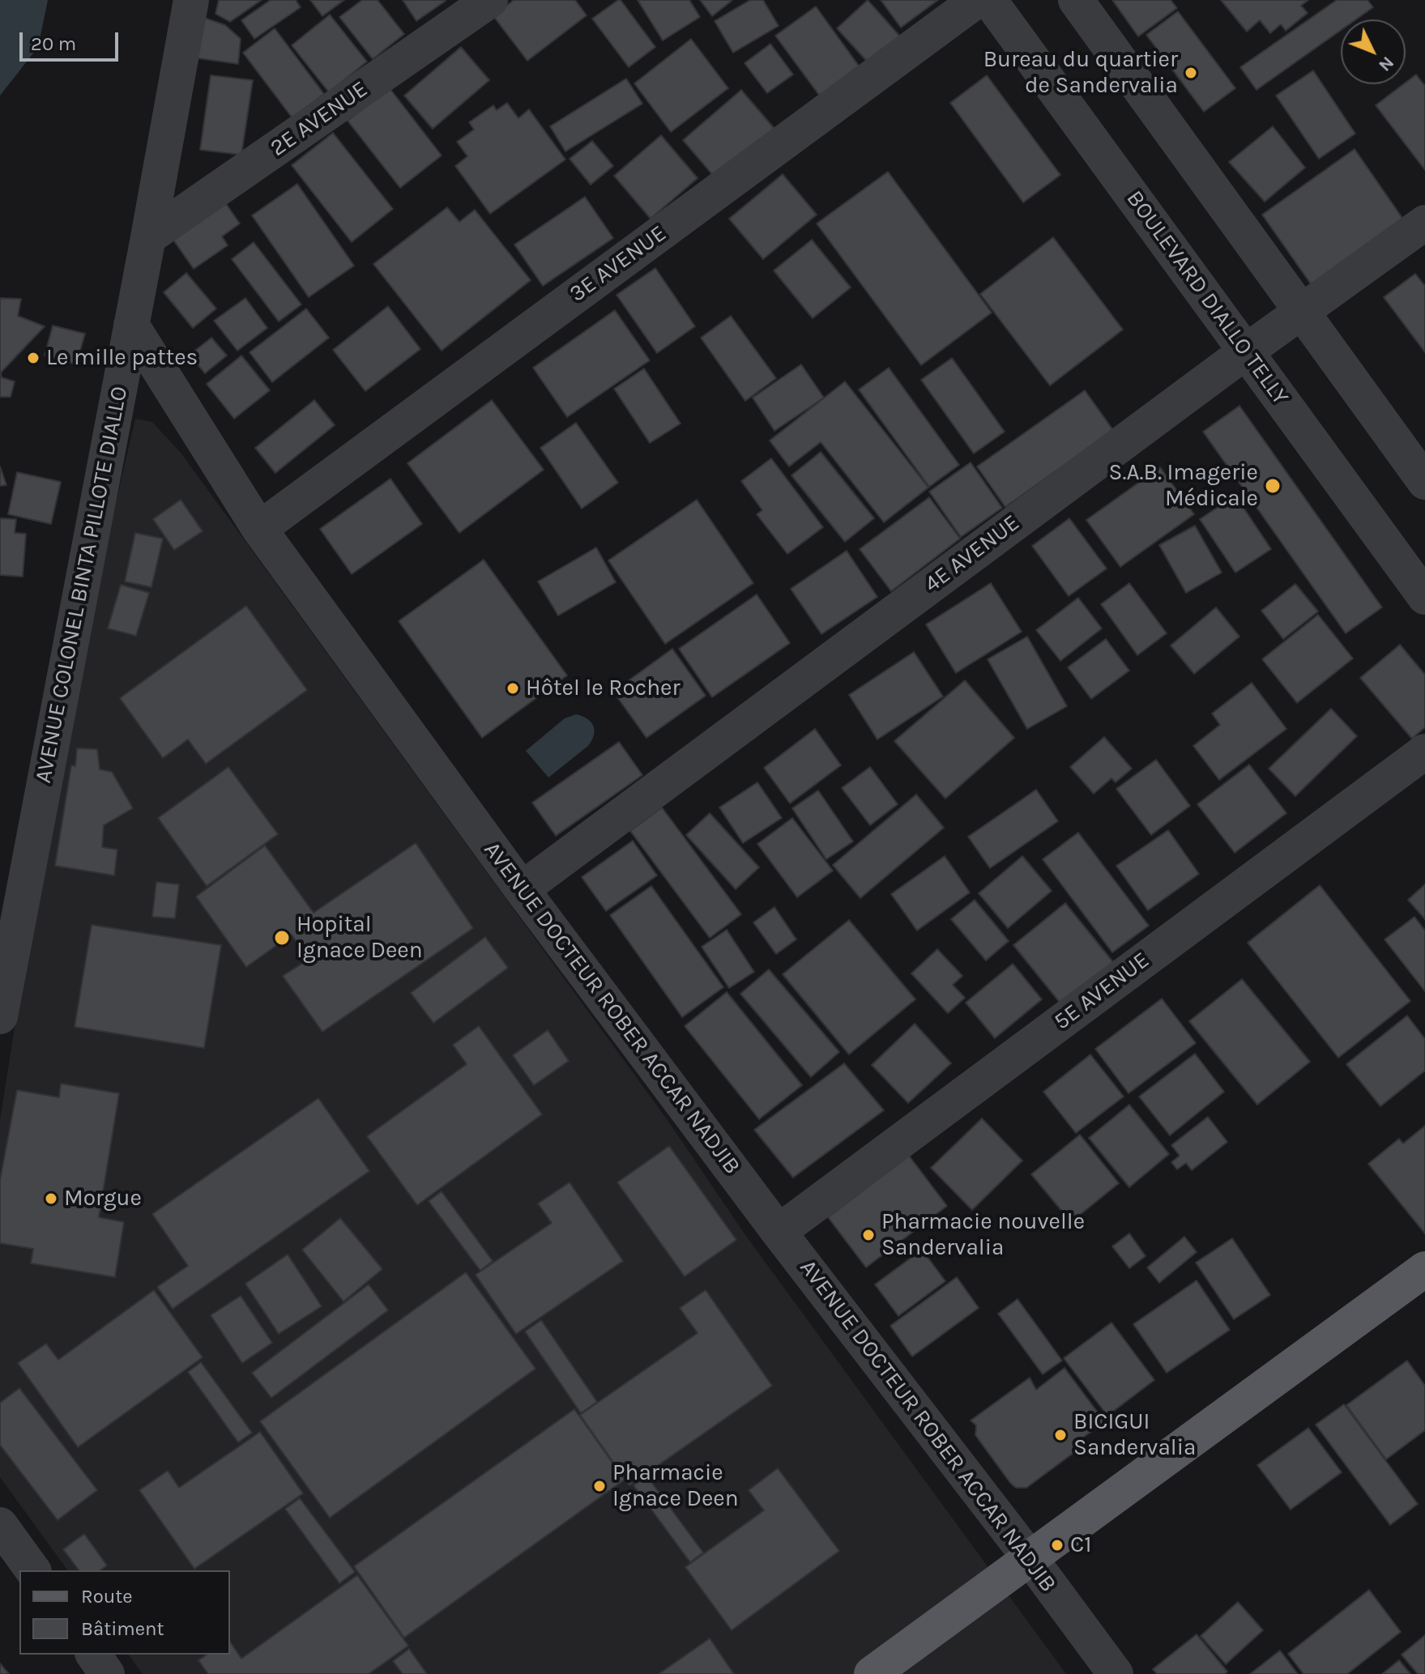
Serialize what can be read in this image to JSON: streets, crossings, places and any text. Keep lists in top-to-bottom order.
{
  "streets": {
    "street": [
      "2E AVENUE",
      "3E AVENUE",
      "BOULEVARD DIALLO TELLY",
      "4E AVENUE",
      "AVENUE COLONEL BINTA PILLOTE DIALLO",
      "5E AVENUE",
      "AVENUE DOCTEUR ROBER ACCAR NADJIB"
    ]
  },
  "crossings": [
    ["2E AVENUE", "AVENUE COLONEL BINTA PILLOTE DIALLO"],
    ["3E AVENUE", "AVENUE DOCTEUR ROBER ACCAR NADJIB"],
    ["BOULEVARD DIALLO TELLY", "4E AVENUE"],
    ["4E AVENUE", "AVENUE DOCTEUR ROBER ACCAR NADJIB"],
    ["AVENUE COLONEL BINTA PILLOTE DIALLO", "AVENUE DOCTEUR ROBER ACCAR NADJIB"],
    ["5E AVENUE", "AVENUE DOCTEUR ROBER ACCAR NADJIB"]
  ],
  "places": [
    "Bureau du quartier de Sandervalia",
    "Le mille pattes",
    "S.A.B. Imagerie Médicale",
    "Hôtel le Rocher",
    "Hopital Ignace Deen",
    "Morgue",
    "Pharmacie nouvelle Sandervalia",
    "BICIGUI Sandervalia",
    "Pharmacie Ignace Deen",
    "C1"
  ],
  "legend": ["Route", "Bâtiment"],
  "scale_bar": "20 m",
  "north": "bottom right"
}
